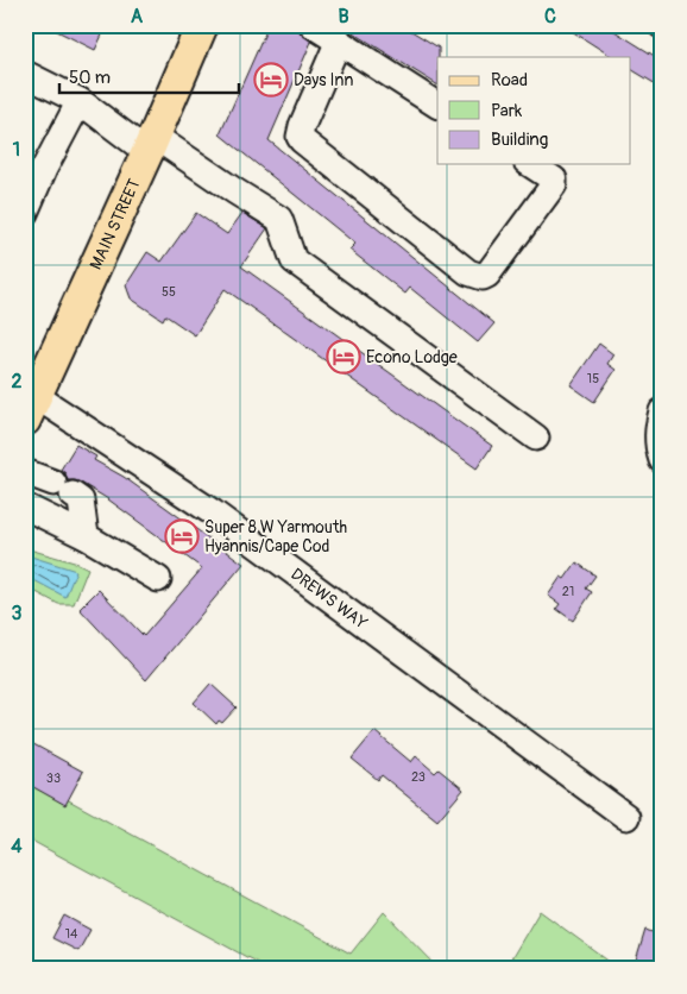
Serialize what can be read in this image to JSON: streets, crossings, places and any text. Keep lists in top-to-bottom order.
{
  "streets": {
    "main road": ["MAIN STREET"],
    "street": ["DREWS WAY"]
  },
  "crossings": [
    ["MAIN STREET", "DREWS WAY"]
  ],
  "places": {
    "hotel": ["Days Inn", "Econo Lodge", "Super 8 W Yarmouth Hyannis/Cape Cod"]
  },
  "house_numbers": [
    "55",
    "15",
    "21",
    "23",
    "33",
    "14"
  ],
  "legend": ["Road", "Park", "Building"],
  "scale_bar": "50 m",
  "grid": {
    "columns": ["A", "B", "C"],
    "rows": [
      "1",
      "2",
      "3",
      "4"
    ]
  }
}
